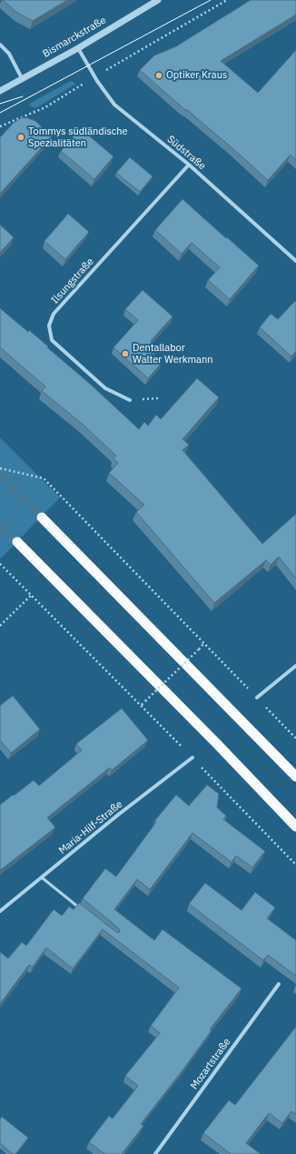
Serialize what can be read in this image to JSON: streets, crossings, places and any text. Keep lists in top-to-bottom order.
{
  "streets": {
    "street": [
      "Bismarckstraße",
      "Südstraße",
      "Ilsungstraße",
      "Maria-Hilf-Straße",
      "Mozartstraße"
    ]
  },
  "crossings": [
    ["Bismarckstraße", "Südstraße"],
    ["Südstraße", "Ilsungstraße"]
  ],
  "places": ["Optiker Kraus", "Tommys südländische Spezialitäten", "Dentallabor Walter Werkmann"]
}
